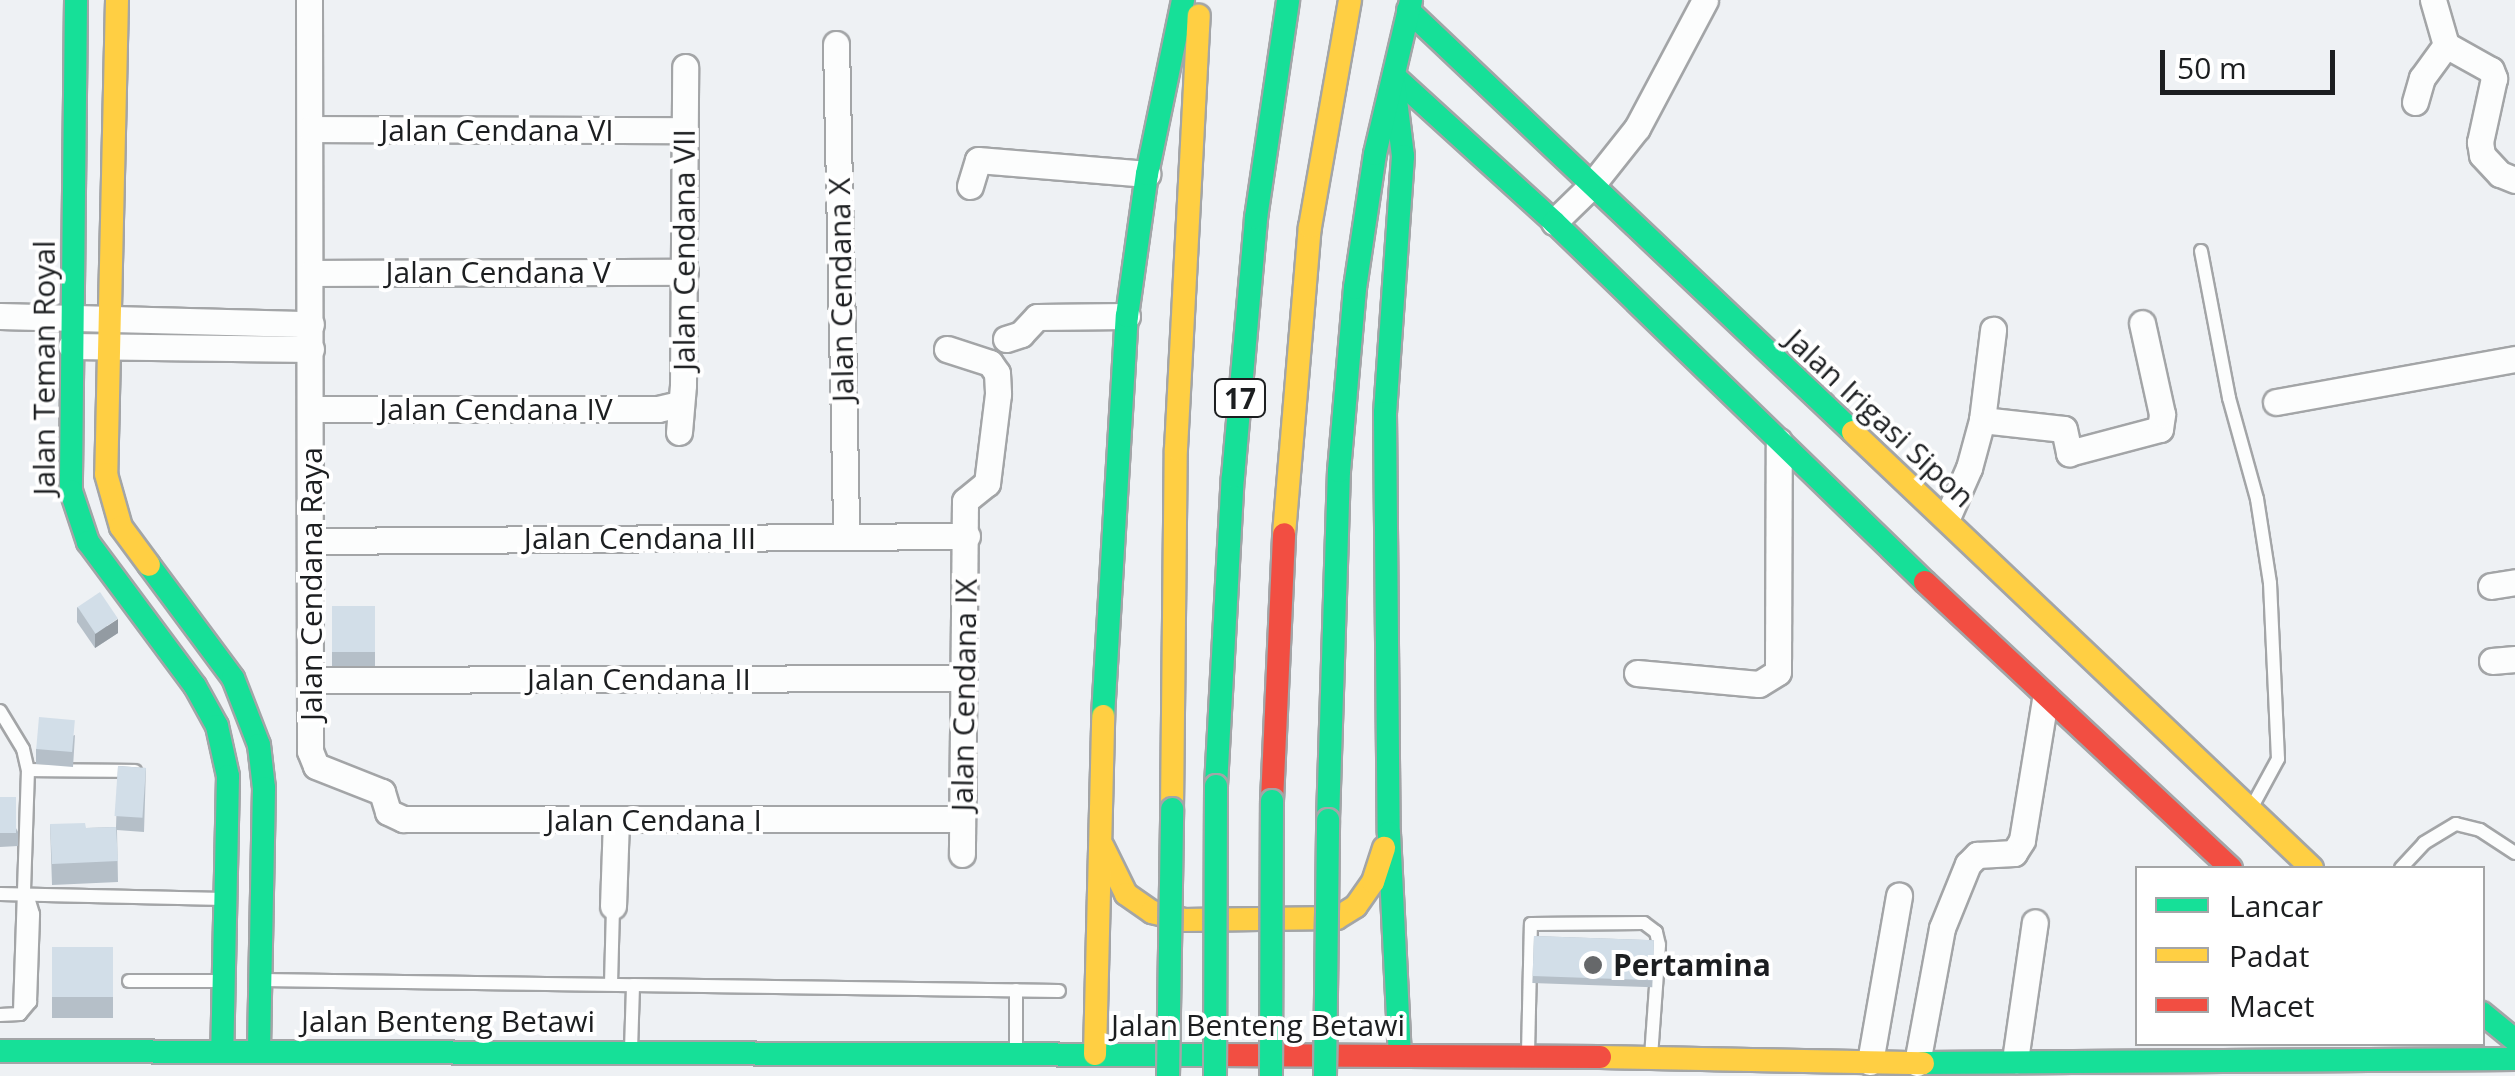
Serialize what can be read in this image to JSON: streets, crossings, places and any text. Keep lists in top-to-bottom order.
{
  "streets": {
    "main road": [
      "Jalan Teman Royal",
      "17",
      "Jalan Irigasi Sipon",
      "Jalan Benteng Betawi"
    ],
    "street": [
      "Jalan Cendana VI",
      "Jalan Cendana VII",
      "Jalan Cendana V",
      "Jalan Cendana X",
      "Jalan Cendana IV",
      "Jalan Cendana III",
      "Jalan Cendana Raya",
      "Jalan Cendana II",
      "Jalan Cendana IX",
      "Jalan Cendana I"
    ]
  },
  "crossings": [
    ["Jalan Cendana VI", "Jalan Cendana VII"],
    ["Jalan Cendana VI", "Jalan Cendana Raya"],
    ["Jalan Cendana VII", "Jalan Cendana V"],
    ["Jalan Cendana VII", "Jalan Cendana IV"],
    ["Jalan Cendana V", "Jalan Cendana Raya"],
    ["Jalan Cendana X", "Jalan Cendana III"],
    ["Jalan Teman Royal", "Jalan Benteng Betawi"],
    ["Jalan Cendana IV", "Jalan Cendana Raya"],
    ["Jalan Cendana III", "Jalan Cendana Raya"],
    ["Jalan Cendana III", "Jalan Cendana IX"],
    ["Jalan Cendana Raya", "Jalan Cendana II"],
    ["Jalan Cendana Raya", "Jalan Cendana I"],
    ["Jalan Cendana II", "Jalan Cendana IX"],
    ["Jalan Cendana IX", "Jalan Cendana I"]
  ],
  "places": ["Pertamina"],
  "legend": ["Lancar", "Padat", "Macet"],
  "scale_bar": "50 m"
}
